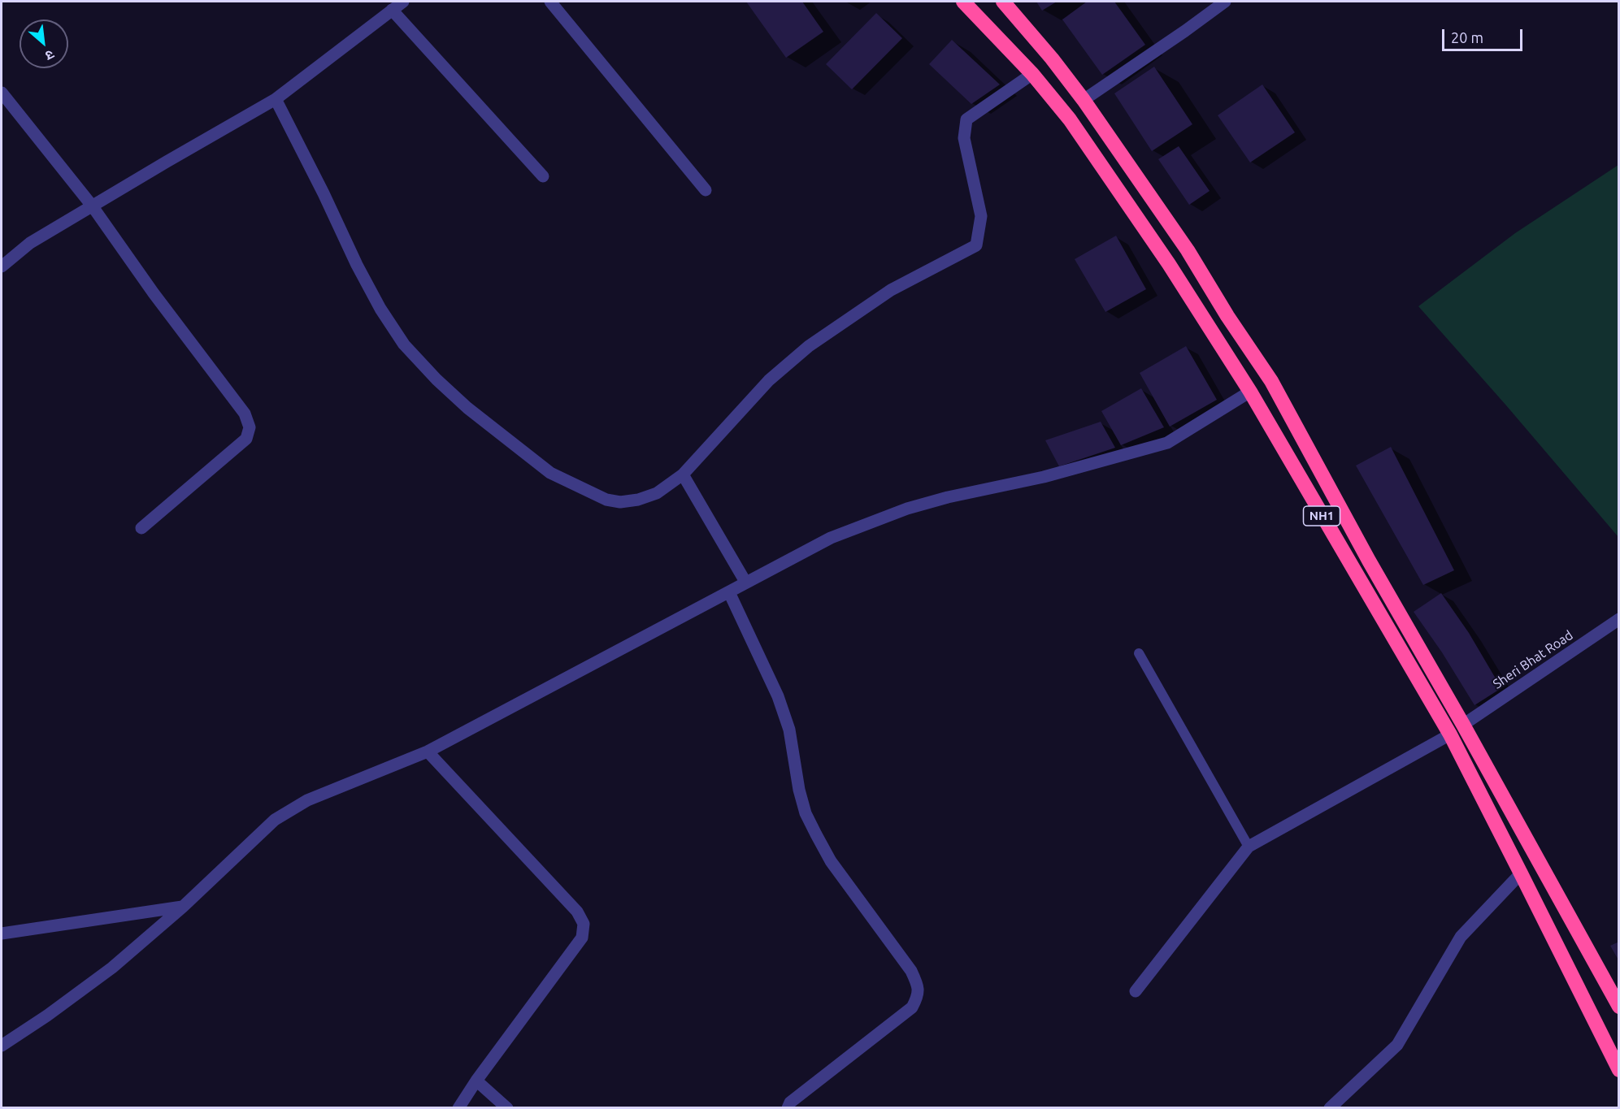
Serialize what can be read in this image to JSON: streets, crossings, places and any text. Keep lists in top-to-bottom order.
{
  "streets": {
    "highway": ["NH1"],
    "street": ["Sheri Bhat Road"]
  },
  "crossings": [
    ["NH1", "Sheri Bhat Road"]
  ],
  "scale_bar": "20 m",
  "north": "bottom right"
}
